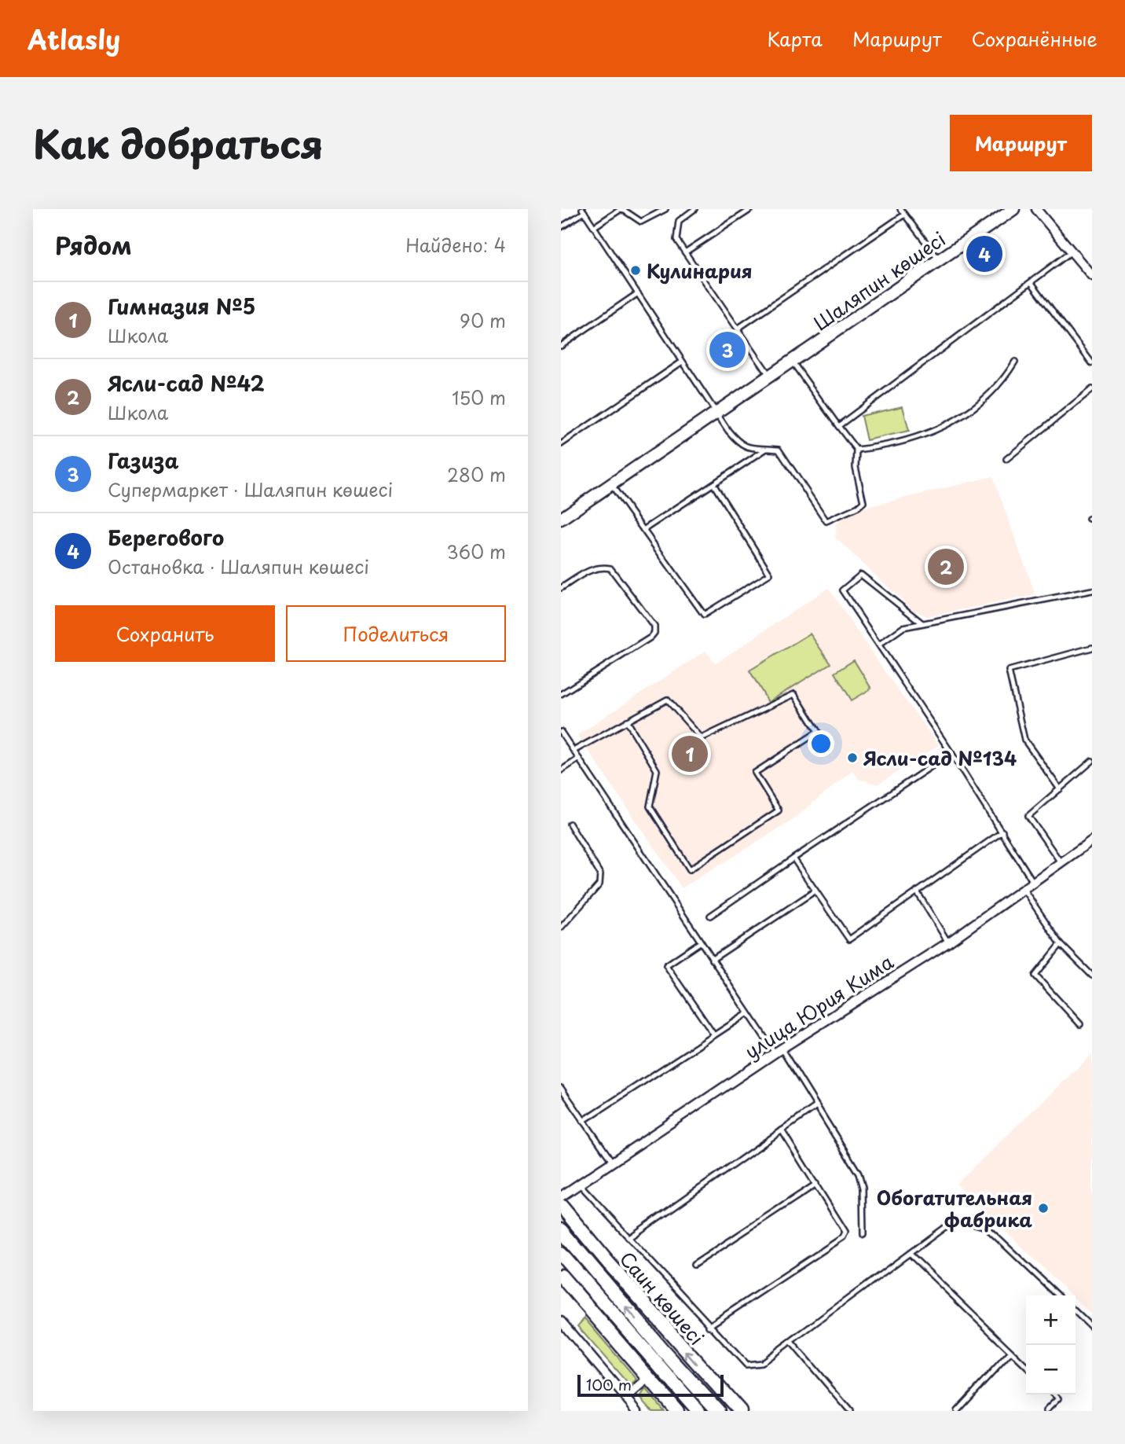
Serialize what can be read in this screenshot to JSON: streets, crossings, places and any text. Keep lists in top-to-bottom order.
{
  "streets": {
    "main road": ["Шаляпин көшесі", "Саин көшесі"],
    "street": ["улица Юрия Кима"]
  },
  "places": ["Кулинария", "Ясли-сад №134", "Обогатительная фабрика"],
  "scale_bar": "100 m",
  "page": {
    "header": "Atlasly",
    "nav": ["Карта", "Маршрут", "Сохранённые"],
    "title": "Как добраться",
    "buttons": [
      "Маршрут",
      ["Сохранить", "Поделиться"]
    ],
    "heading": ["Рядом", "Найдено: 4"],
    "pins": [
      "4",
      "3",
      "2",
      "1"
    ],
    "list": [
      {
        "mark": "1",
        "name": "Гимназия №5",
        "note": "Школа",
        "value": "90 m"
      },
      {
        "mark": "2",
        "name": "Ясли-сад №42",
        "note": "Школа",
        "value": "150 m"
      },
      {
        "mark": "3",
        "name": "Газиза",
        "note": "Супермаркет · Шаляпин көшесі",
        "value": "280 m"
      },
      {
        "mark": "4",
        "name": "Берегового",
        "note": "Остановка · Шаляпин көшесі",
        "value": "360 m"
      }
    ],
    "map_buttons": ["+", "−"],
    "scale": "100 m"
  }
}
